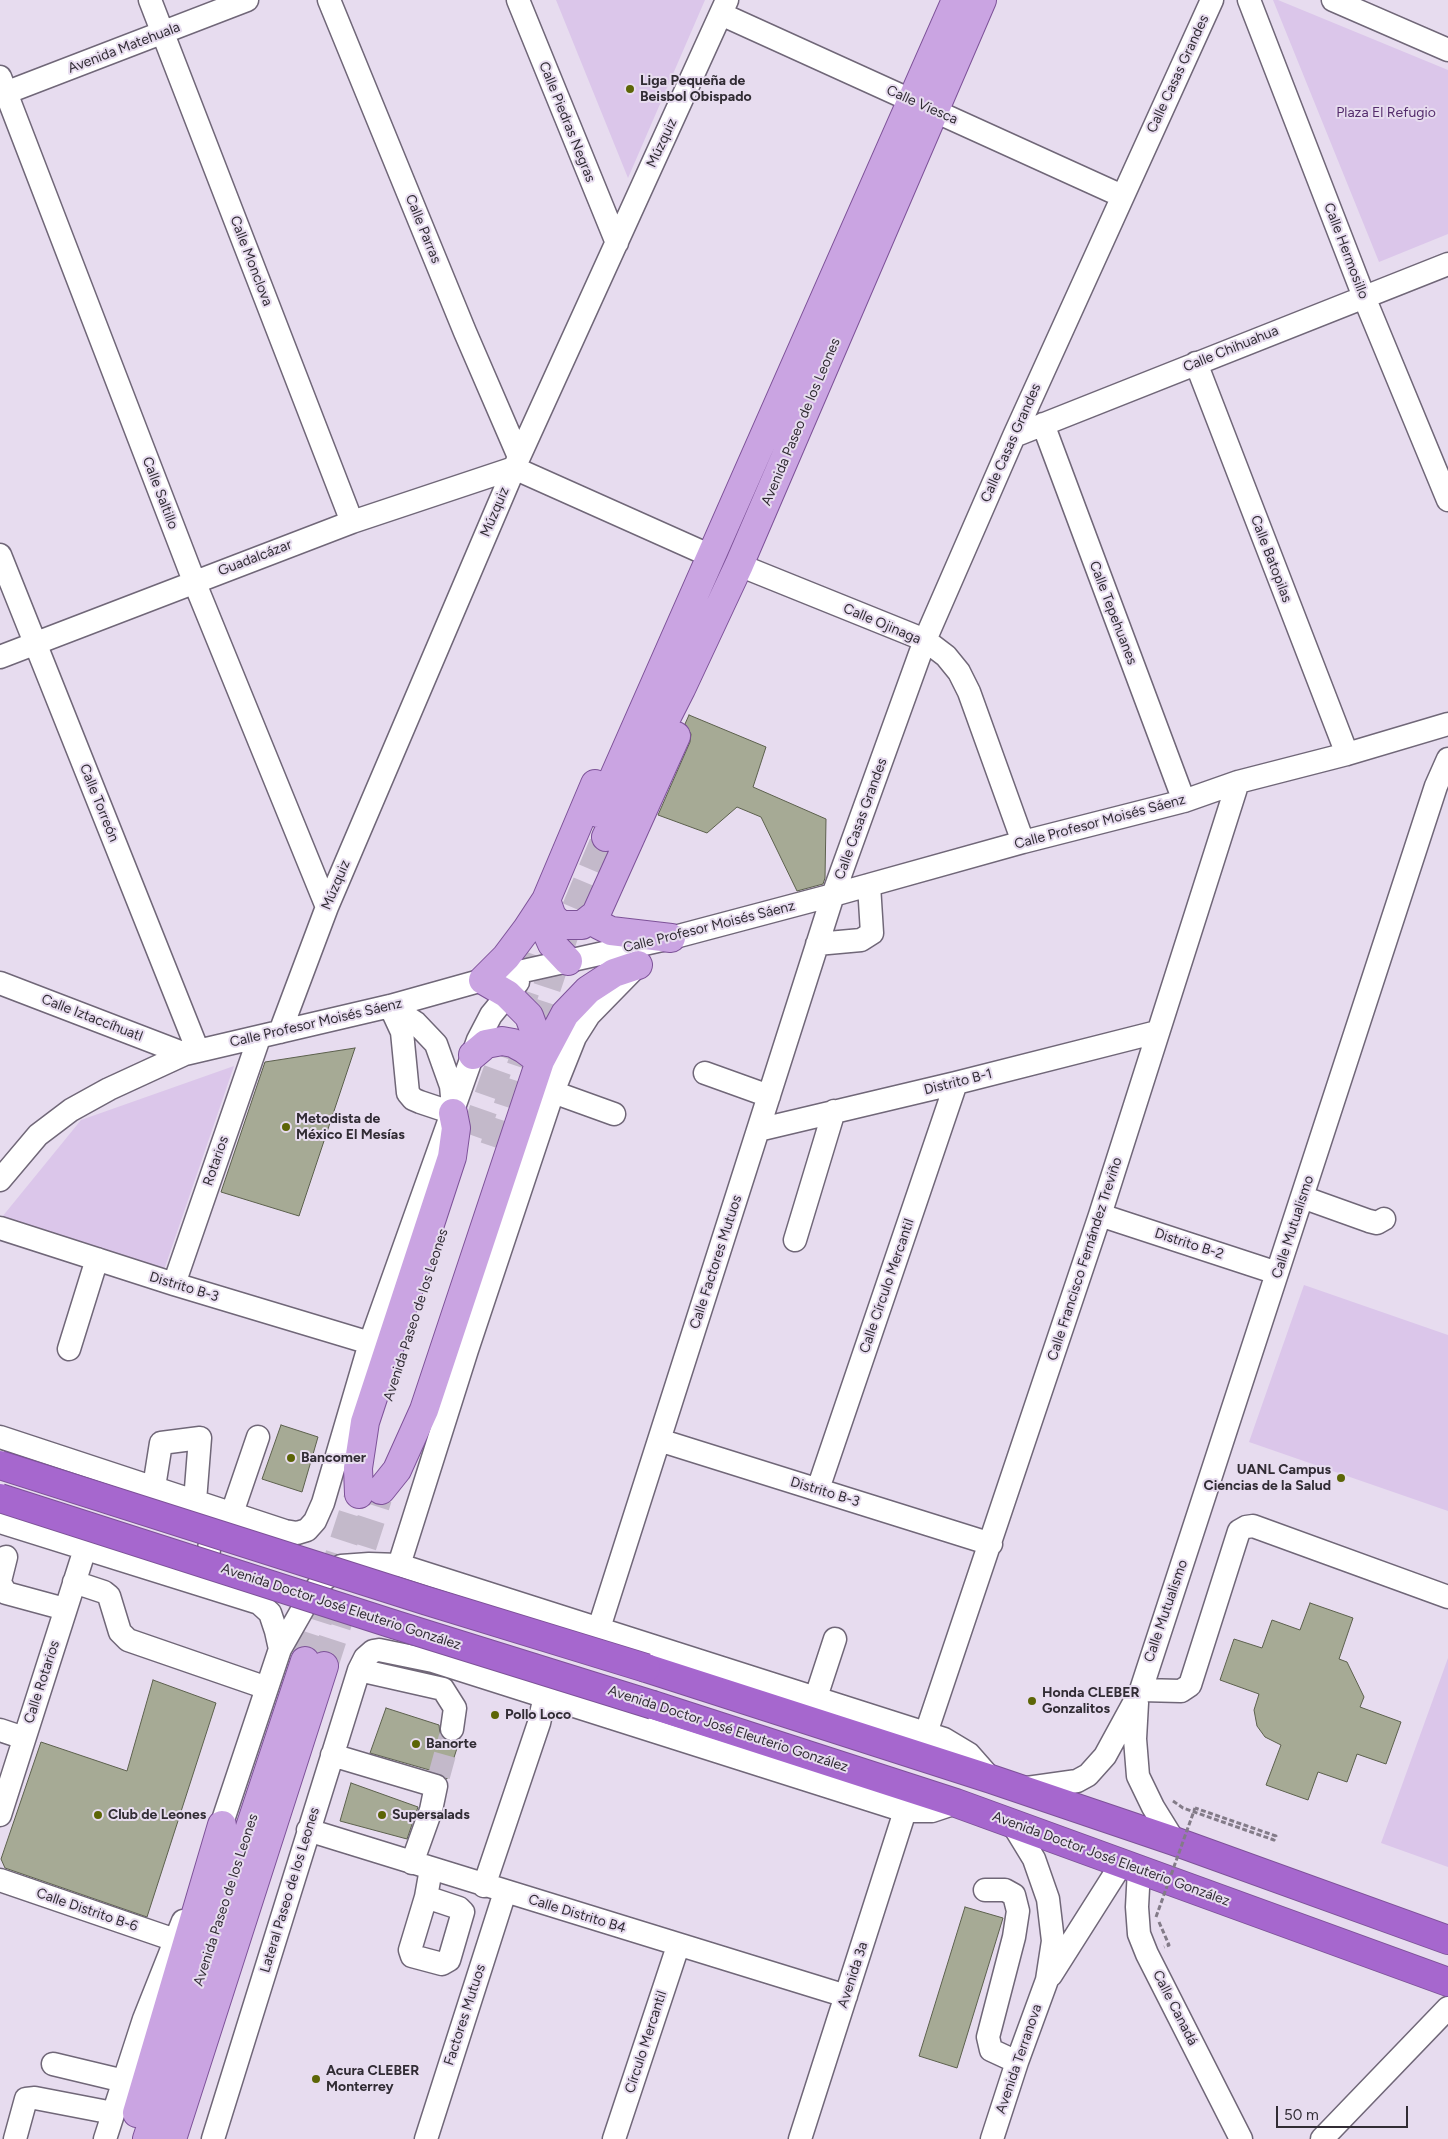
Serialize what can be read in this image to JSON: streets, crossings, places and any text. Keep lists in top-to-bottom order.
{
  "streets": {
    "highway": ["Avenida Doctor José Eleuterio González"],
    "main road": ["Avenida Paseo de los Leones"],
    "street": [
      "Avenida Matehuala",
      "Calle Casas Grandes",
      "Calle Viesca",
      "Calle Piedras Negras",
      "Múzquiz",
      "Calle Parras",
      "Calle Hermosillo",
      "Calle Monclova",
      "Calle Chihuahua",
      "Calle Saltillo",
      "Guadalcázar",
      "Calle Batopilas",
      "Calle Tepehuanes",
      "Calle Ojinaga",
      "Calle Torreón",
      "Calle Profesor Moisés Sáenz",
      "Calle Iztaccíhuatl",
      "Distrito B-1",
      "Rotarios",
      "Calle Mutualismo",
      "Distrito B-2",
      "Calle Francisco Fernández Treviño",
      "Calle Factores Mutuos",
      "Calle Círculo Mercantil",
      "Distrito B-3",
      "Calle Rotarios",
      "Lateral Paseo de los Leones",
      "Calle Distrito B-6",
      "Calle Distrito B4",
      "Avenida 3a",
      "Calle Canadá",
      "Factores Mutuos",
      "Círculo Mercantil",
      "Avenida Terranova"
    ]
  },
  "crossings": [
    ["Avenida Matehuala", "Calle Monclova"],
    ["Avenida Matehuala", "Calle Saltillo"],
    ["Calle Casas Grandes", "Calle Viesca"],
    ["Calle Casas Grandes", "Calle Chihuahua"],
    ["Calle Casas Grandes", "Calle Ojinaga"],
    ["Calle Casas Grandes", "Calle Profesor Moisés Sáenz"],
    ["Calle Casas Grandes", "Calle Factores Mutuos"],
    ["Calle Viesca", "Múzquiz"],
    ["Calle Viesca", "Avenida Paseo de los Leones"],
    ["Calle Piedras Negras", "Múzquiz"],
    ["Múzquiz", "Calle Parras"],
    ["Múzquiz", "Calle Saltillo"],
    ["Múzquiz", "Guadalcázar"],
    ["Múzquiz", "Calle Profesor Moisés Sáenz"],
    ["Calle Parras", "Guadalcázar"],
    ["Calle Hermosillo", "Calle Chihuahua"],
    ["Calle Monclova", "Guadalcázar"],
    ["Calle Chihuahua", "Calle Batopilas"],
    ["Calle Chihuahua", "Calle Tepehuanes"],
    ["Avenida Paseo de los Leones", "Calle Ojinaga"],
    ["Calle Saltillo", "Guadalcázar"],
    ["Guadalcázar", "Calle Torreón"],
    ["Calle Batopilas", "Calle Profesor Moisés Sáenz"],
    ["Calle Tepehuanes", "Calle Profesor Moisés Sáenz"],
    ["Calle Ojinaga", "Calle Profesor Moisés Sáenz"],
    ["Calle Torreón", "Calle Profesor Moisés Sáenz"],
    ["Calle Torreón", "Calle Iztaccíhuatl"],
    ["Calle Profesor Moisés Sáenz", "Calle Iztaccíhuatl"],
    ["Calle Profesor Moisés Sáenz", "Rotarios"],
    ["Calle Profesor Moisés Sáenz", "Calle Francisco Fernández Treviño"],
    ["Calle Profesor Moisés Sáenz", "Calle Factores Mutuos"],
    ["Distrito B-1", "Calle Francisco Fernández Treviño"],
    ["Distrito B-1", "Calle Factores Mutuos"],
    ["Distrito B-1", "Calle Círculo Mercantil"],
    ["Rotarios", "Distrito B-3"],
    ["Calle Mutualismo", "Distrito B-2"],
    ["Distrito B-2", "Calle Francisco Fernández Treviño"],
    ["Calle Francisco Fernández Treviño", "Distrito B-3"],
    ["Calle Factores Mutuos", "Distrito B-3"],
    ["Calle Círculo Mercantil", "Distrito B-3"],
    ["Avenida Doctor José Eleuterio González", "Calle Canadá"],
    ["Avenida Doctor José Eleuterio González", "Avenida Terranova"],
    ["Lateral Paseo de los Leones", "Calle Distrito B4"],
    ["Calle Distrito B4", "Avenida 3a"],
    ["Calle Distrito B4", "Factores Mutuos"],
    ["Calle Distrito B4", "Círculo Mercantil"],
    ["Calle Canadá", "Avenida Terranova"]
  ],
  "parks": ["Plaza El Refugio"],
  "places": [
    "Liga Pequeña de Beisbol Obispado",
    "Metodista de México El Mesías",
    "Bancomer",
    "UANL Campus Ciencias de la Salud",
    "Honda CLEBER Gonzalitos",
    "Pollo Loco",
    "Banorte",
    "Club de Leones",
    "Supersalads",
    "Acura CLEBER Monterrey"
  ],
  "scale_bar": "50 m"
}
